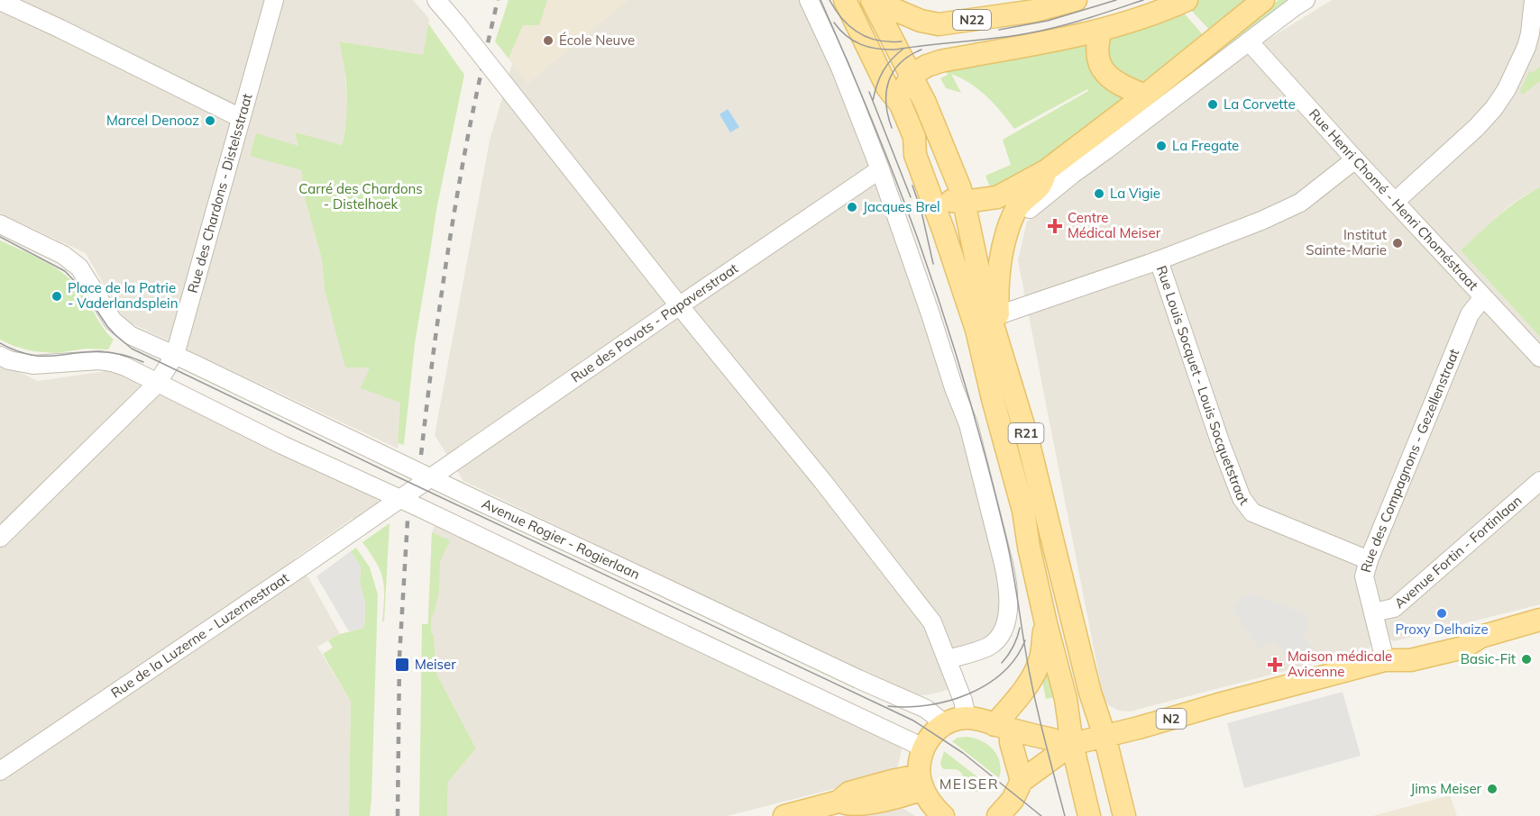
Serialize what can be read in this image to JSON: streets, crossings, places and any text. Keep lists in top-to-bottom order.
{
  "streets": {
    "main road": ["N22", "R21", "N2"],
    "street": [
      "Rue des Chardons - Distelsstraat",
      "Rue Henri Chomé - Henri Choméstraat",
      "Rue des Pavots - Papaverstraat",
      "Rue Louis Socquet - Louis Socquetstraat",
      "Rue des Compagnons - Gezellenstraat",
      "Avenue Rogier - Rogierlaan",
      "Avenue Fortin - Fortinlaan",
      "Rue de la Luzerne - Luzernestraat"
    ]
  },
  "crossings": [
    ["N22", "R21"],
    ["Rue des Chardons - Distelsstraat", "Avenue Rogier - Rogierlaan"],
    ["Rue Henri Chomé - Henri Choméstraat", "Rue des Compagnons - Gezellenstraat"],
    ["Rue des Pavots - Papaverstraat", "Avenue Rogier - Rogierlaan"],
    ["Rue des Pavots - Papaverstraat", "Rue de la Luzerne - Luzernestraat"],
    ["Rue Louis Socquet - Louis Socquetstraat", "Rue des Compagnons - Gezellenstraat"],
    ["R21", "N2"],
    ["Rue des Compagnons - Gezellenstraat", "Avenue Fortin - Fortinlaan"],
    ["Rue des Compagnons - Gezellenstraat", "N2"]
  ],
  "districts": ["MEISER"],
  "parks": ["Carré des Chardons - Distelhoek"],
  "places": {
    "other": [
      "École Neuve",
      "La Corvette",
      "Marcel Denooz",
      "La Fregate",
      "La Vigie",
      "Jacques Brel",
      "Institut Sainte-Marie",
      "Place de la Patrie - Vaderlandsplein",
      "Proxy Delhaize",
      "Basic-Fit",
      "Jims Meiser"
    ],
    "health": ["Centre Médical Meiser", "Maison médicale Avicenne"],
    "transit": ["Meiser"]
  }
}
